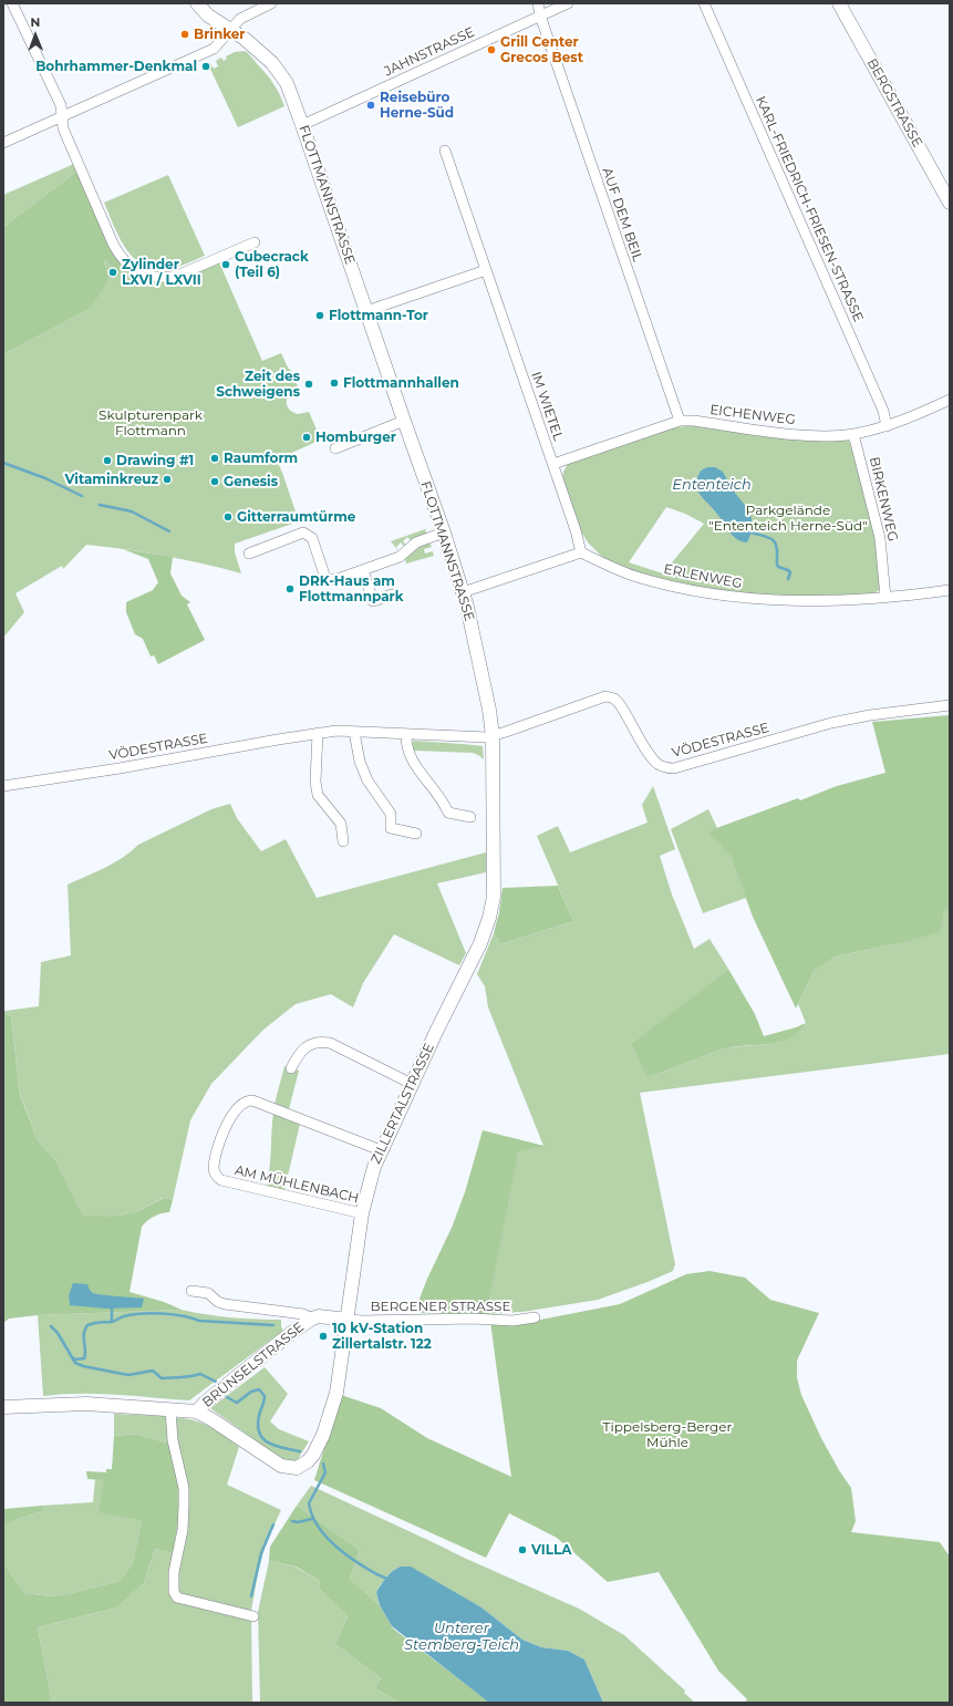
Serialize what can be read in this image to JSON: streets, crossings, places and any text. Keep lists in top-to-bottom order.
{
  "streets": {
    "street": [
      "JAHNSTRASSE",
      "BERGSTRASSE",
      "FLOTTMANNSTRASSE",
      "KARL-FRIEDRICH-FRIESEN-STRASSE",
      "AUF DEM BEIL",
      "IM WIETEL",
      "EICHENWEG",
      "BIRKENWEG",
      "ERLENWEG",
      "VÖDESTRASSE",
      "ZILLERTALSTRASSE",
      "AM MÜHLENBACH",
      "BERGENER STRASSE",
      "BRÜNSELSTRASSE"
    ]
  },
  "crossings": [
    ["JAHNSTRASSE", "FLOTTMANNSTRASSE"],
    ["JAHNSTRASSE", "AUF DEM BEIL"],
    ["FLOTTMANNSTRASSE", "VÖDESTRASSE"],
    ["FLOTTMANNSTRASSE", "ZILLERTALSTRASSE"],
    ["KARL-FRIEDRICH-FRIESEN-STRASSE", "EICHENWEG"],
    ["AUF DEM BEIL", "EICHENWEG"],
    ["IM WIETEL", "EICHENWEG"],
    ["IM WIETEL", "ERLENWEG"],
    ["EICHENWEG", "BIRKENWEG"],
    ["BIRKENWEG", "ERLENWEG"],
    ["VÖDESTRASSE", "ZILLERTALSTRASSE"],
    ["ZILLERTALSTRASSE", "AM MÜHLENBACH"],
    ["ZILLERTALSTRASSE", "BERGENER STRASSE"],
    ["ZILLERTALSTRASSE", "BRÜNSELSTRASSE"],
    ["BERGENER STRASSE", "BRÜNSELSTRASSE"]
  ],
  "water": ["Ententeich", "Unterer Stemberg-Teich"],
  "parks": ["Skulpturenpark Flottmann", "Parkgelände \"Ententeich Herne-Süd\"", "Tippelsberg-Berger Mühle"],
  "places": [
    "Brinker",
    "Grill Center Grecos Best",
    "Bohrhammer-Denkmal",
    "Reisebüro Herne-Süd",
    "Cubecrack (Teil 6)",
    "Zylinder LXVI / LXVII",
    "Flottmann-Tor",
    "Flottmannhallen",
    "Zeit des Schweigens",
    "Homburger",
    "Raumform",
    "Drawing #1",
    "Vitaminkreuz",
    "Genesis",
    "Gitterraumtürme",
    "DRK-Haus am Flottmannpark",
    "10 kV-Station Zillertalstr. 122",
    "VILLA"
  ],
  "north": "top"
}
